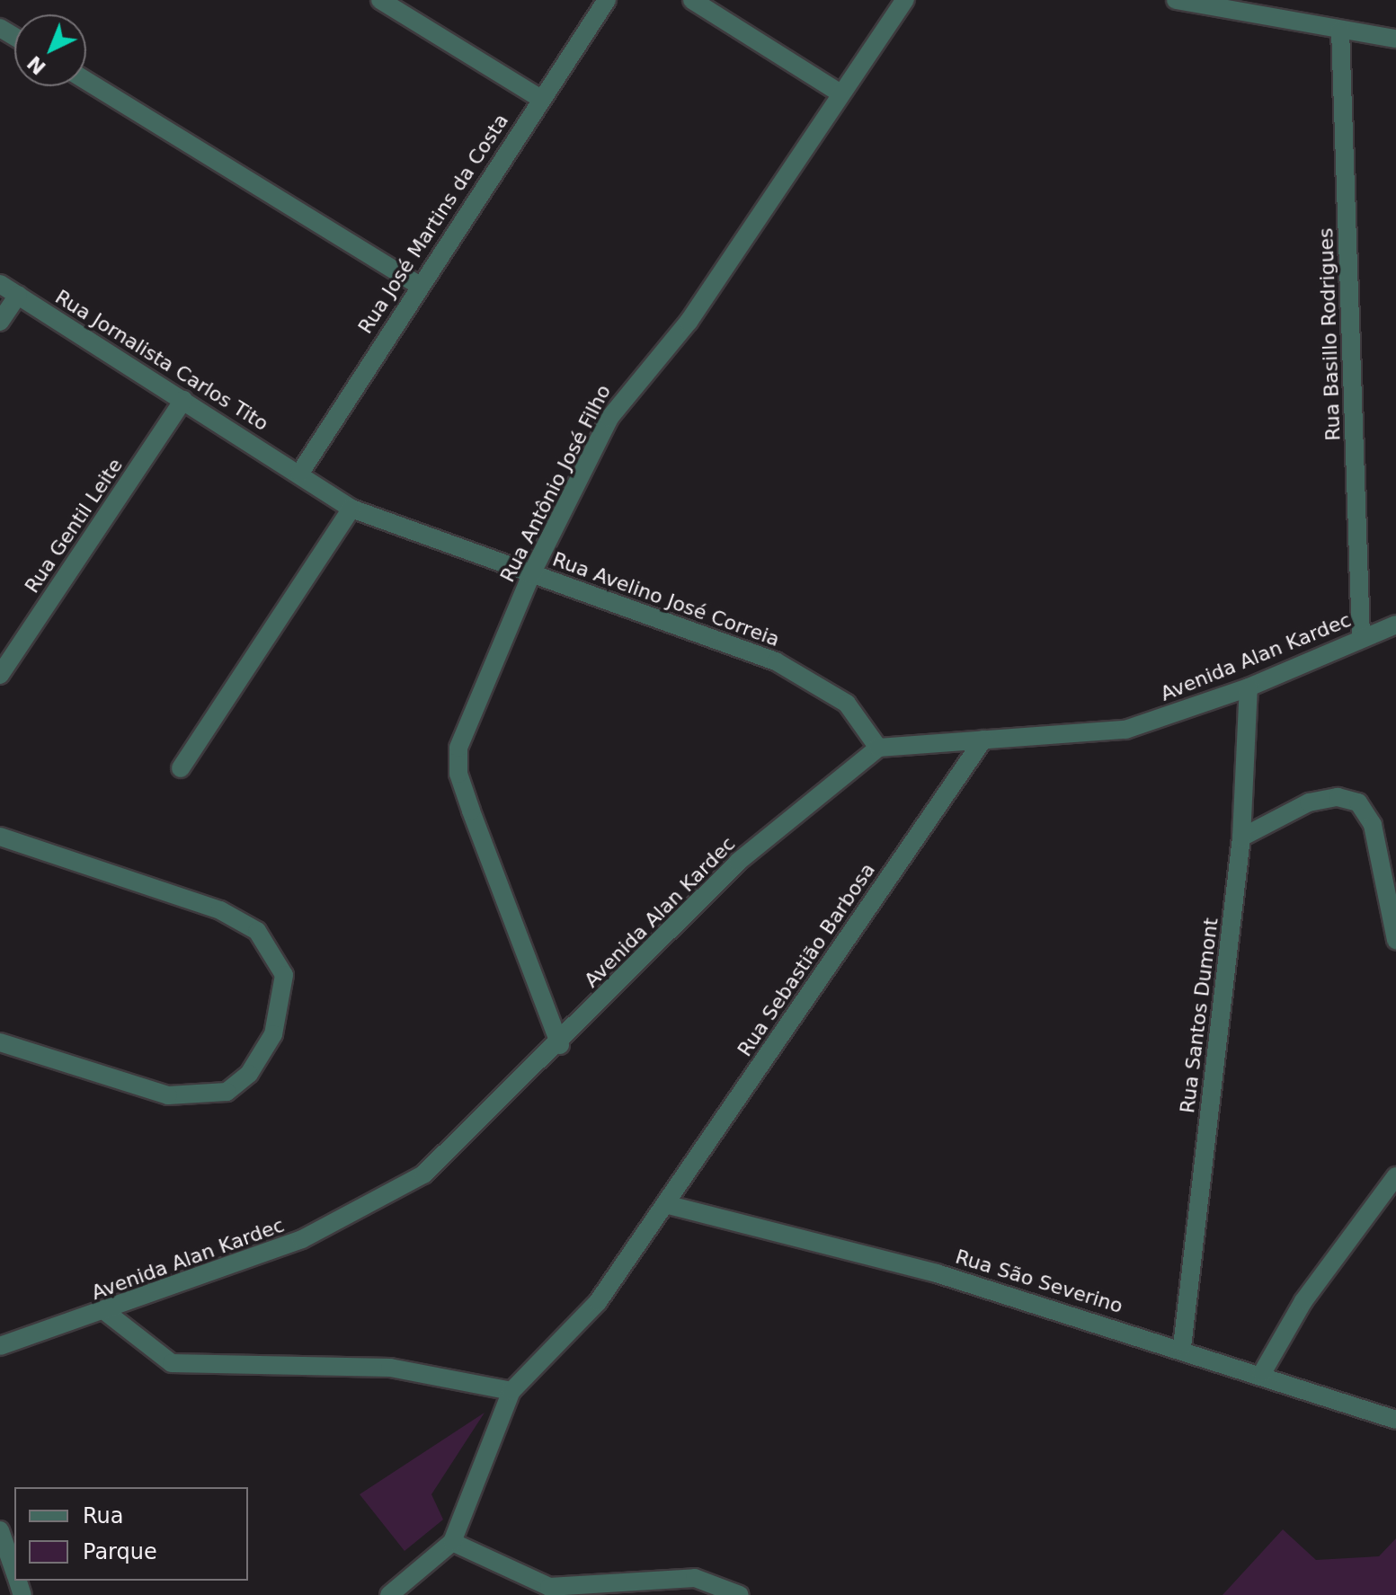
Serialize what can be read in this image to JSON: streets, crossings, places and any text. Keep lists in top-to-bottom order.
{
  "streets": {
    "street": [
      "Rua José Martins da Costa",
      "Rua Basillo Rodrigues",
      "Rua Jornalista Carlos Tito",
      "Rua Antônio José Filho",
      "Rua Gentil Leite",
      "Rua Avelino José Correia",
      "Avenida Alan Kardec",
      "Rua Sebastião Barbosa",
      "Rua Santos Dumont",
      "Rua São Severino"
    ]
  },
  "crossings": [
    ["Rua José Martins da Costa", "Rua Jornalista Carlos Tito"],
    ["Rua José Martins da Costa", "Rua Avelino José Correia"],
    ["Rua Basillo Rodrigues", "Avenida Alan Kardec"],
    ["Rua Jornalista Carlos Tito", "Rua Gentil Leite"],
    ["Rua Jornalista Carlos Tito", "Rua Avelino José Correia"],
    ["Rua Antônio José Filho", "Rua Avelino José Correia"],
    ["Rua Antônio José Filho", "Avenida Alan Kardec"],
    ["Rua Avelino José Correia", "Avenida Alan Kardec"],
    ["Avenida Alan Kardec", "Rua Sebastião Barbosa"],
    ["Avenida Alan Kardec", "Rua Santos Dumont"],
    ["Rua Sebastião Barbosa", "Rua São Severino"],
    ["Rua Santos Dumont", "Rua São Severino"]
  ],
  "legend": ["Rua", "Parque"],
  "north": "bottom left"
}
